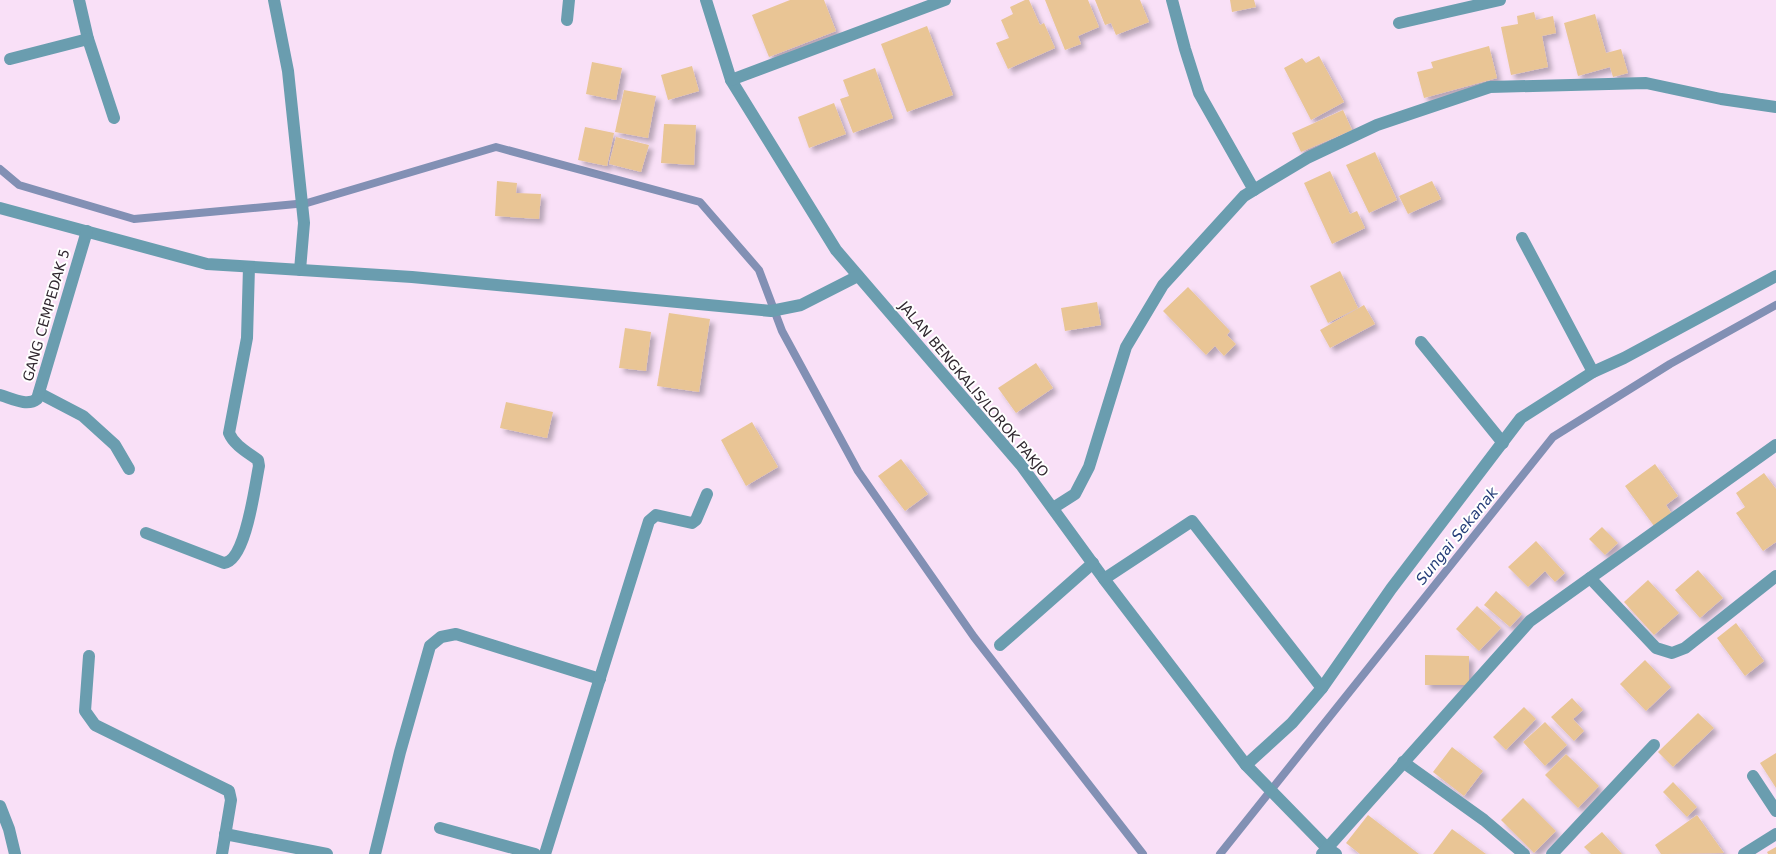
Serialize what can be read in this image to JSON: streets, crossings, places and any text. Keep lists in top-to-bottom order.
{
  "streets": {
    "street": ["GANG CEMPEDAK 5", "JALAN BENGKALIS/LOROK PAKJO"]
  },
  "water": ["Sungai Sekanak"]
}
